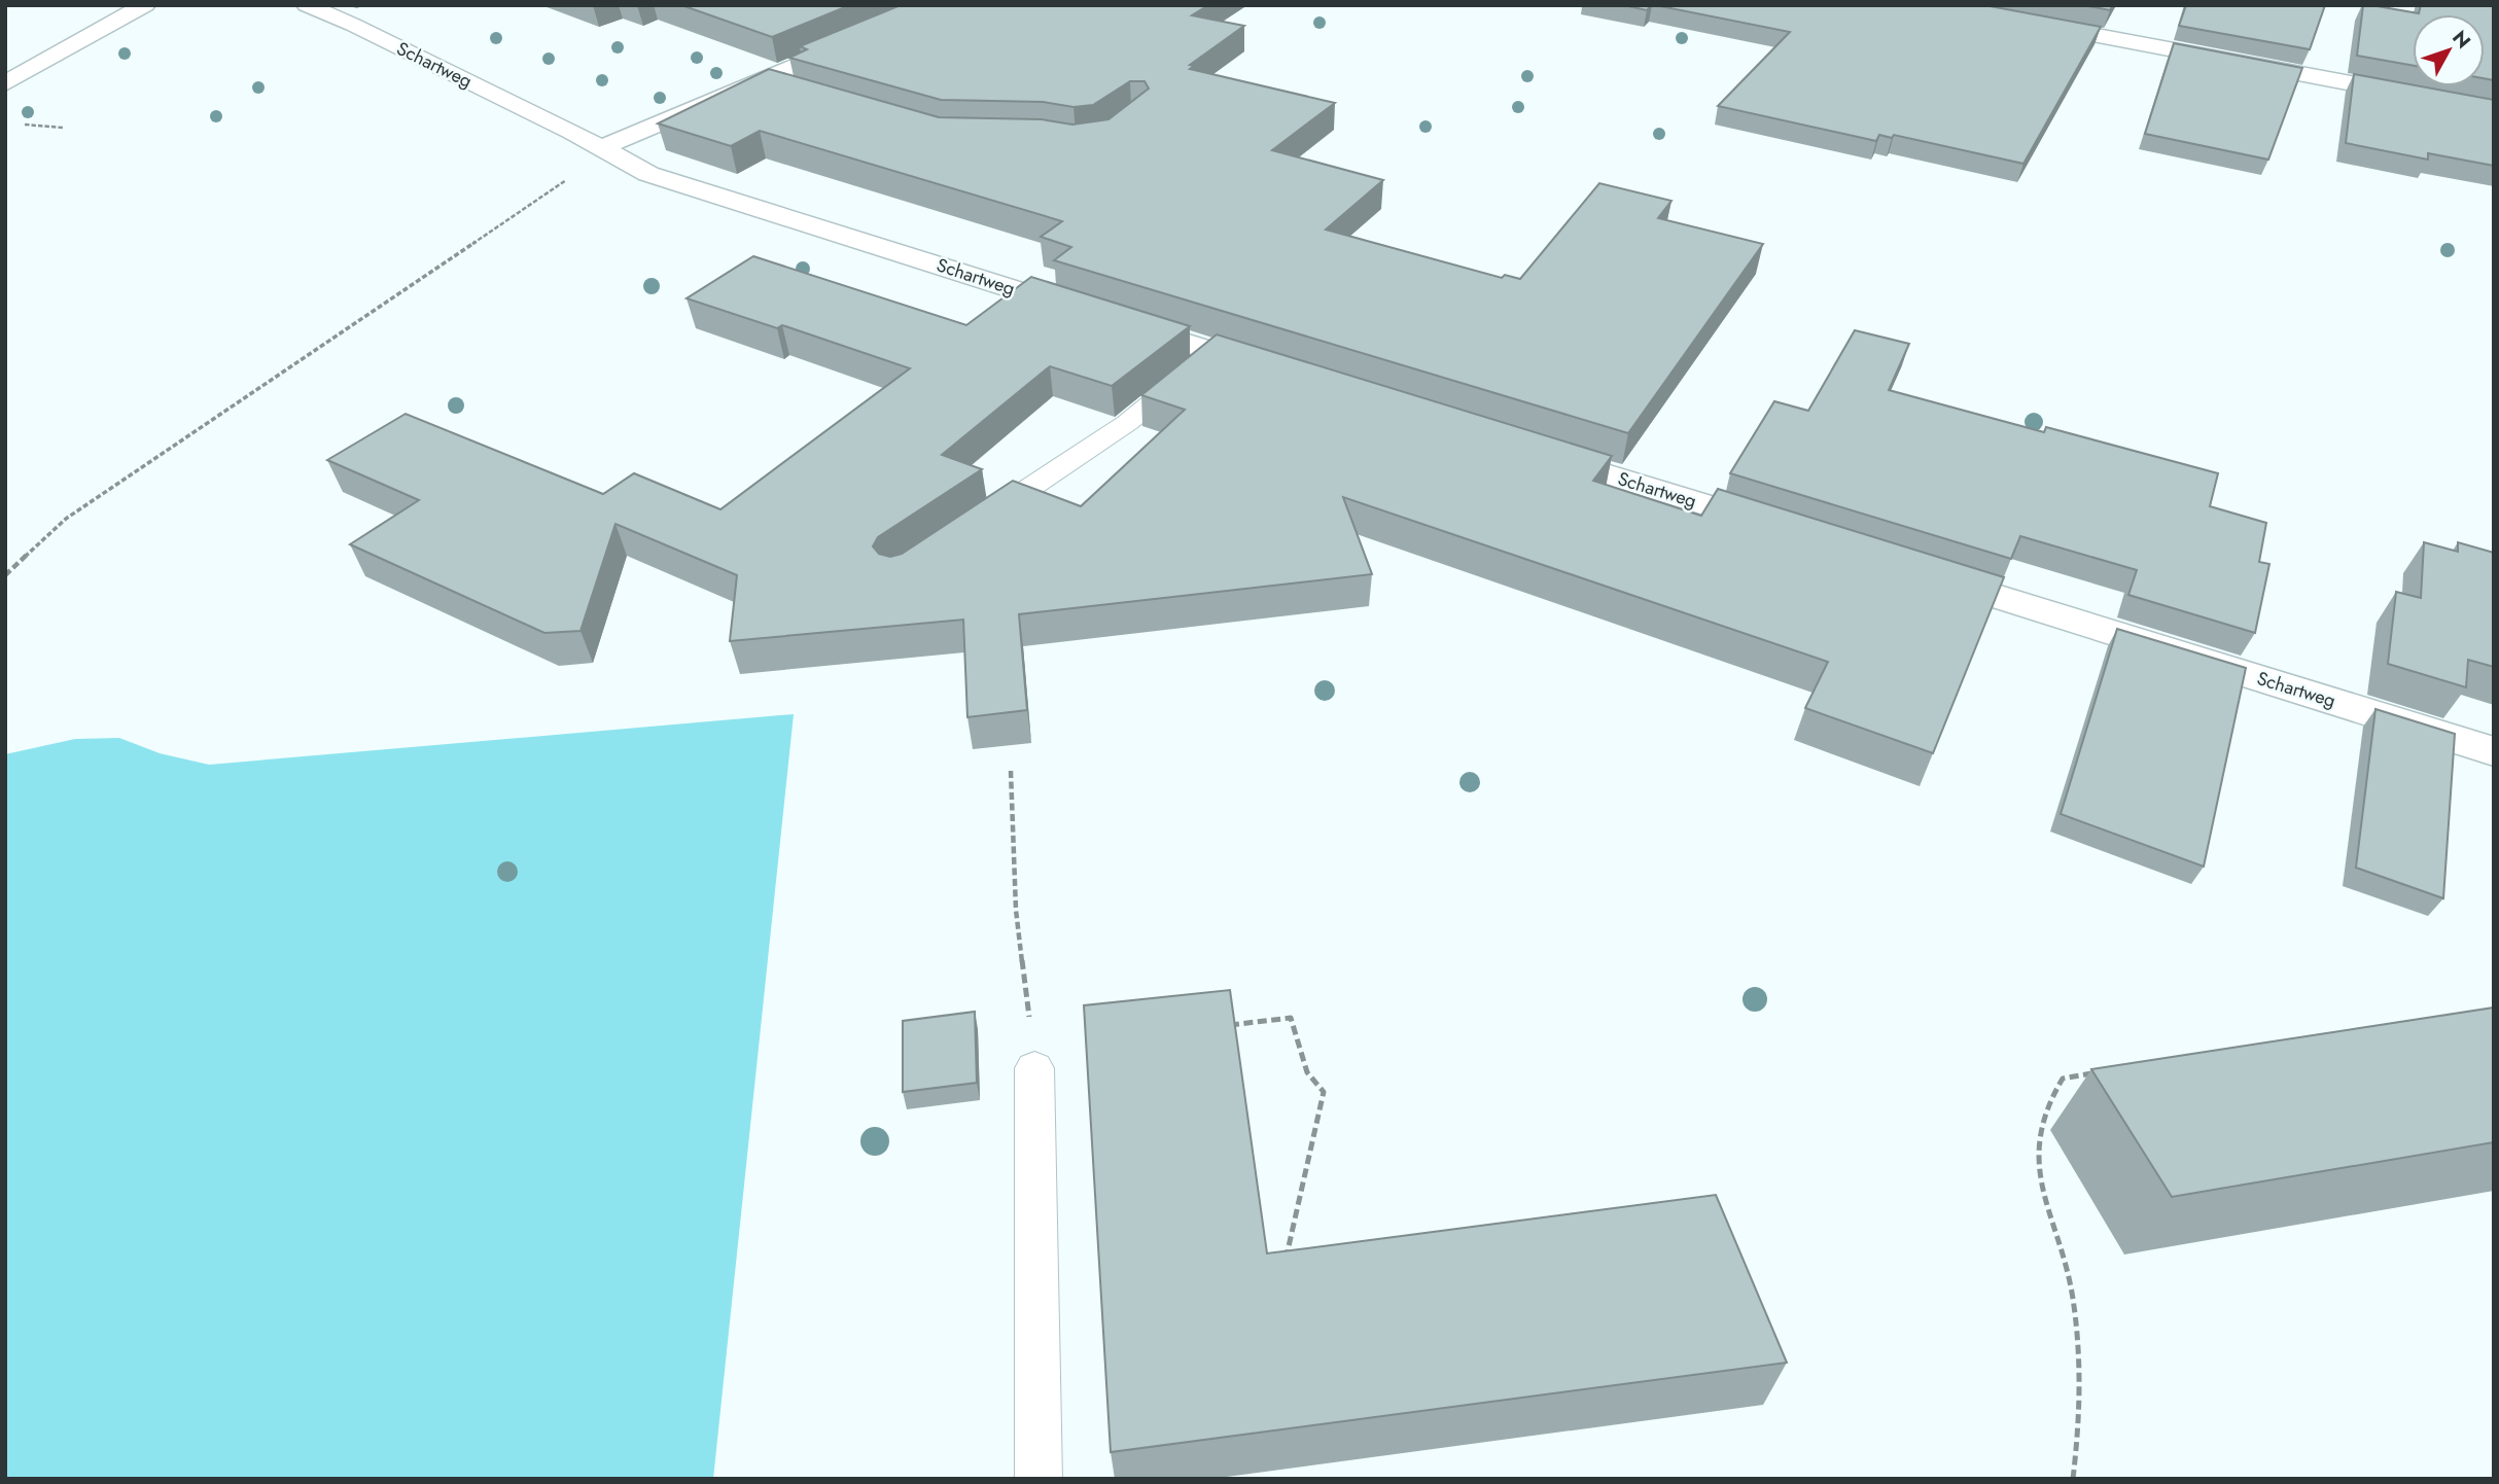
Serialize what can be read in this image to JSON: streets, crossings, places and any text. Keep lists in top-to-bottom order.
{
  "streets": {
    "street": ["Schartweg"]
  },
  "north": "top right"
}
